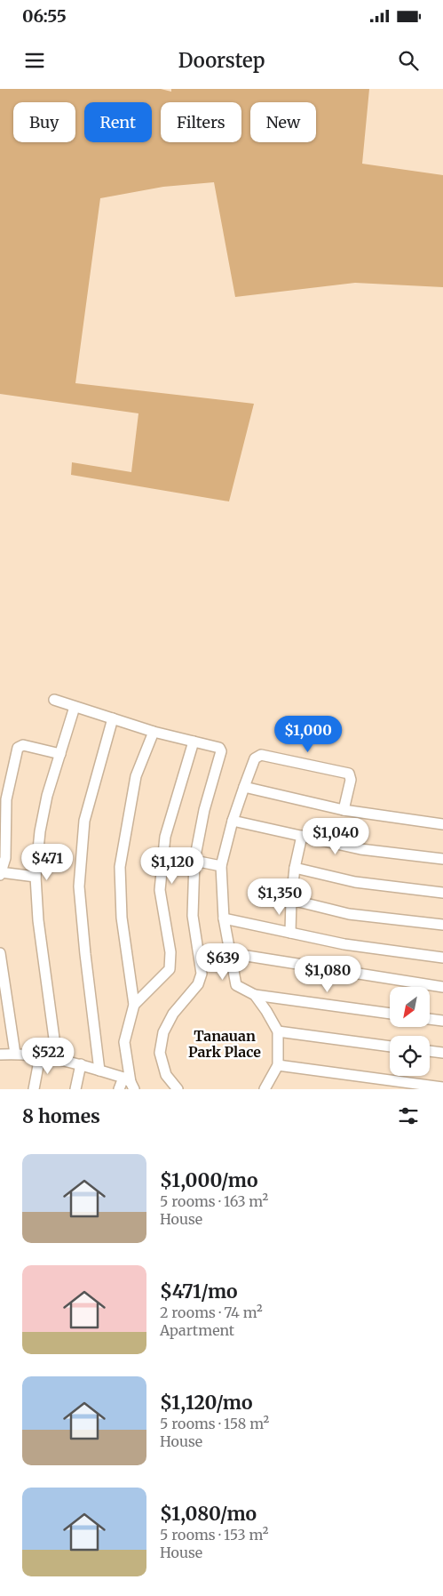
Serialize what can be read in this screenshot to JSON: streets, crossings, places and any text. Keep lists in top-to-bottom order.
{
  "districts": ["Tanauan Park Place"],
  "north": "bottom left",
  "page": {
    "status": "06:55",
    "header": "Doorstep",
    "chip": [
      "Buy",
      "Rent",
      "Filters",
      "New"
    ],
    "price": [
      "$1,000",
      "$1,040",
      "$471",
      "$1,120",
      "$1,350",
      "$639",
      "$1,080",
      "$522"
    ],
    "heading": "8 homes",
    "list": [
      {
        "name": "$1,000/mo",
        "note": "5 rooms · 163 m² · House"
      },
      {
        "name": "$471/mo",
        "note": "2 rooms · 74 m² · Apartment"
      },
      {
        "name": "$1,120/mo",
        "note": "5 rooms · 158 m² · House"
      },
      {
        "name": "$1,080/mo",
        "note": "5 rooms · 153 m² · House"
      }
    ]
  }
}
